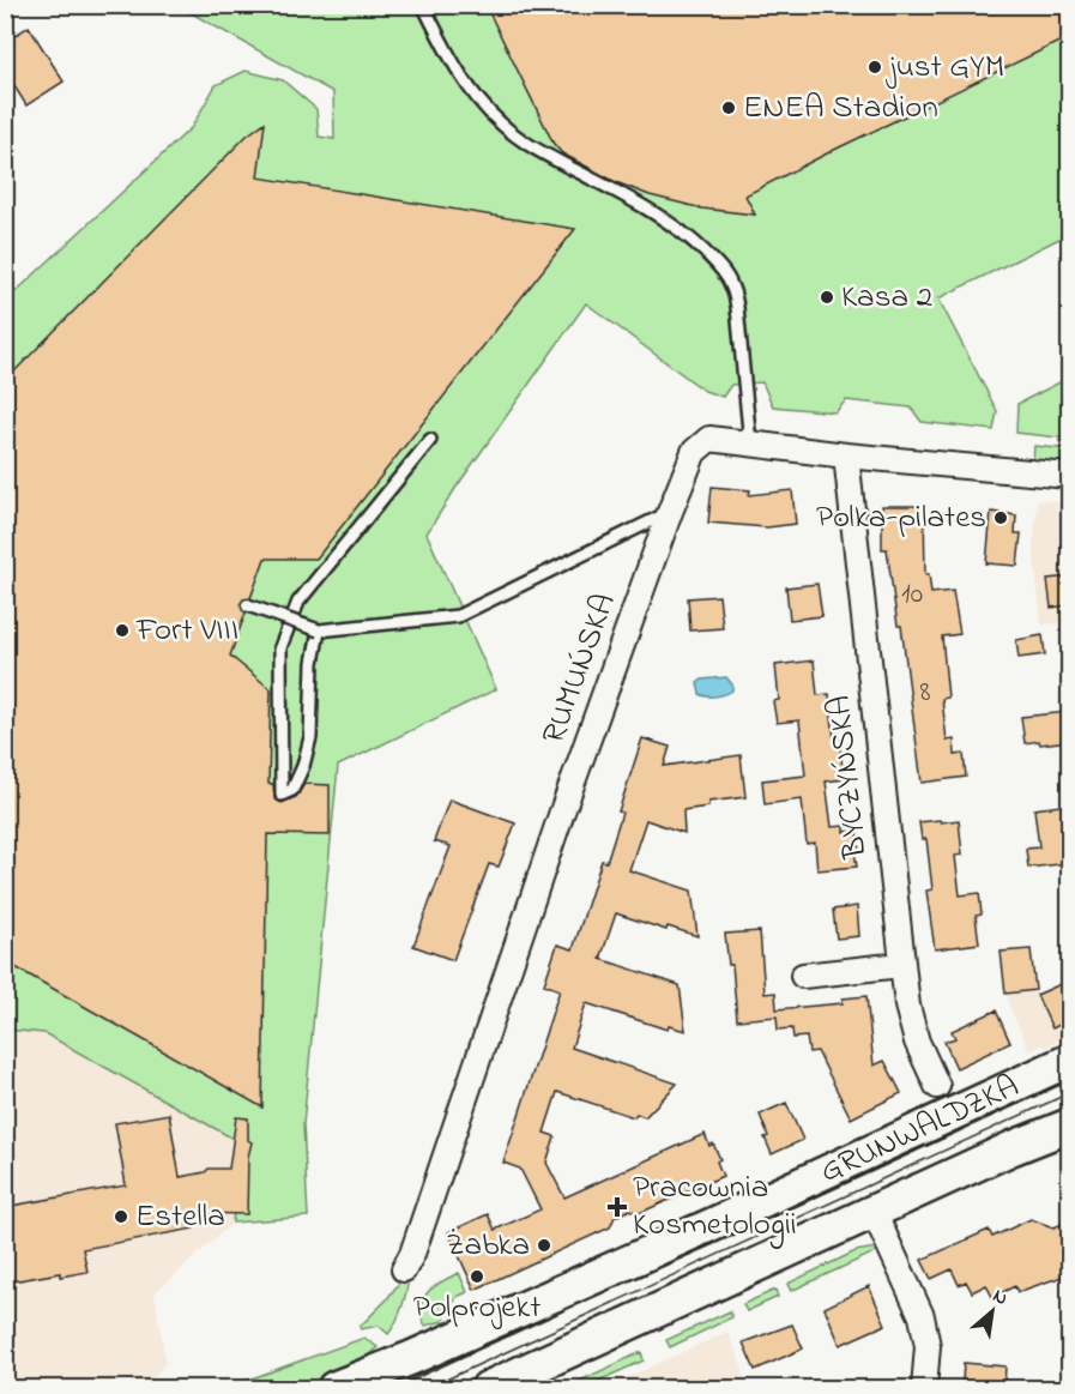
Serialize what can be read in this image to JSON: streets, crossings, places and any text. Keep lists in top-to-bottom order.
{
  "streets": {
    "street": ["RUMUŃSKA", "BYCZYŃSKA", "GRUNWALDZKA"]
  },
  "crossings": [
    ["RUMUŃSKA", "BYCZYŃSKA"]
  ],
  "places": {
    "other": [
      "just GYM",
      "ENEA Stadion",
      "Kasa 2",
      "Polka-pilates",
      "Fort VIII",
      "Estella",
      "Żabka",
      "Polprojekt"
    ],
    "health": ["Pracownia Kosmetologii"]
  },
  "house_numbers": ["10", "8"],
  "north": "top right"
}
